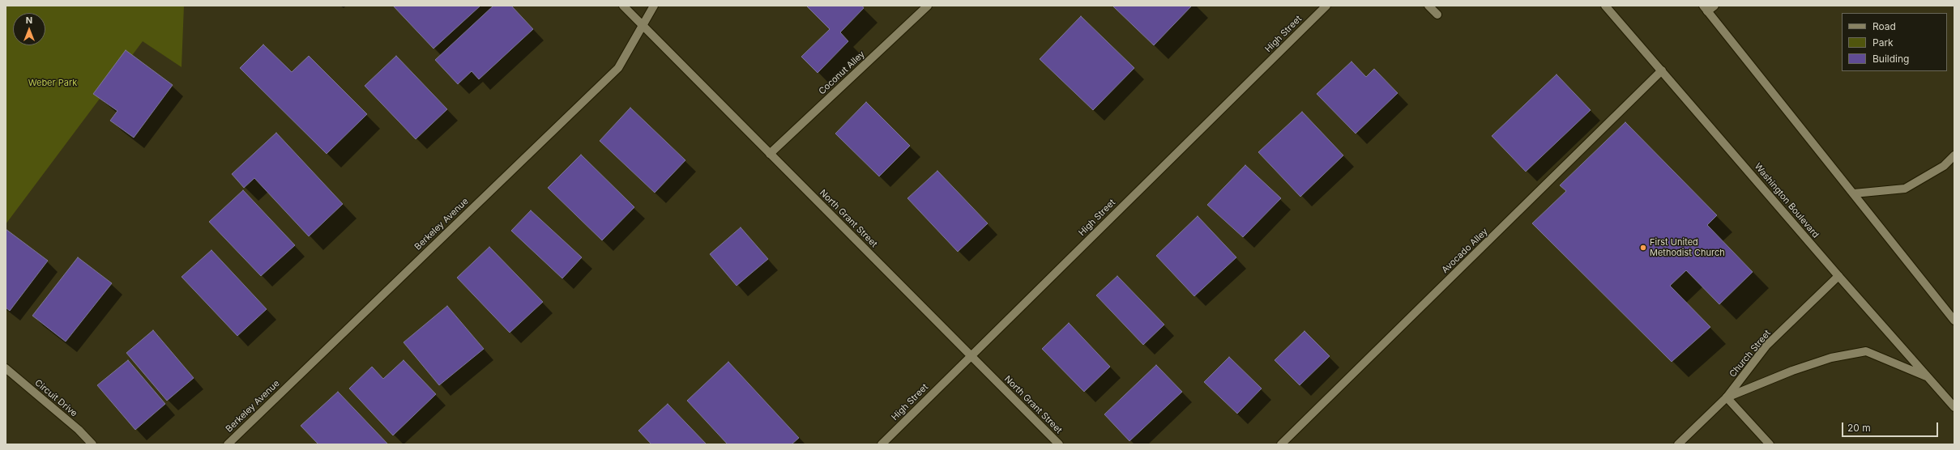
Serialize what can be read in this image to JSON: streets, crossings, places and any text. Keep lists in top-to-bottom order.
{
  "streets": {
    "street": [
      "High Street",
      "Coconut Alley",
      "Washington Boulevard",
      "North Grant Street",
      "Berkeley Avenue",
      "Avocado Alley",
      "Church Street",
      "Circuit Drive"
    ]
  },
  "crossings": [
    ["High Street", "North Grant Street"],
    ["Coconut Alley", "North Grant Street"],
    ["Washington Boulevard", "Avocado Alley"],
    ["Washington Boulevard", "Church Street"],
    ["North Grant Street", "Berkeley Avenue"]
  ],
  "parks": ["Weber Park"],
  "places": ["First United Methodist Church"],
  "legend": ["Road", "Park", "Building"],
  "scale_bar": "20 m",
  "north": "top"
}
